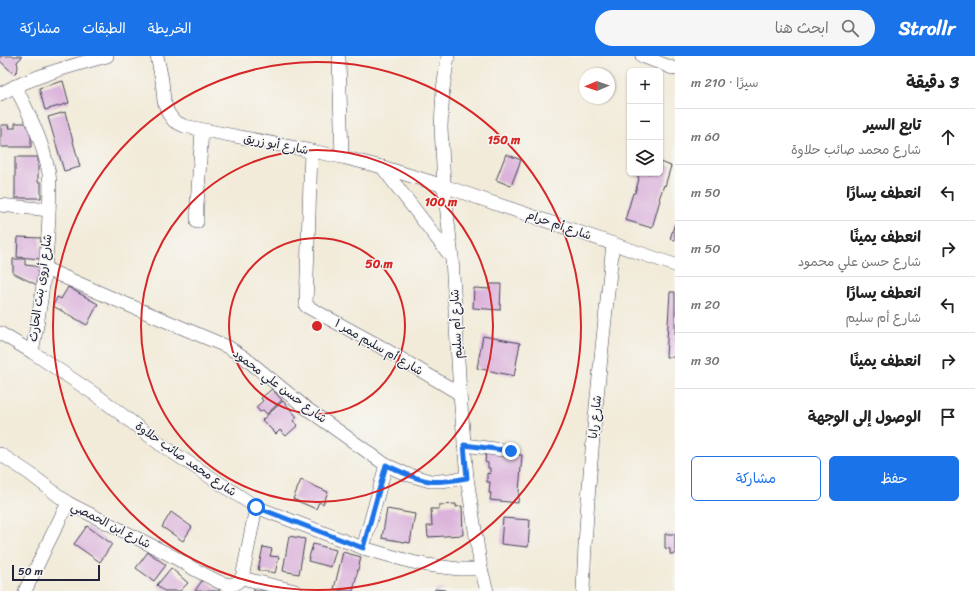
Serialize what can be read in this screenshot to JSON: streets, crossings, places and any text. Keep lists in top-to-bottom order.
{
  "streets": {
    "street": [
      "شارع أبو زريق",
      "شارع أم حرام",
      "شارع أروى بنت الحارث",
      "شارع أم سليم",
      "شارع أم سليم ممر ١",
      "شارع حسن علي محمود",
      "شارع رابا",
      "شارع محمد صائب حلاوة",
      "شارع ابن الحمصي"
    ]
  },
  "crossings": [
    ["شارع أبو زريق", "شارع أم حرام"],
    ["شارع أبو زريق", "شارع أم سليم"],
    ["شارع أبو زريق", "شارع أم سليم ممر ١"],
    ["شارع أم حرام", "شارع أم سليم"],
    ["شارع أم حرام", "شارع رابا"],
    ["شارع أروى بنت الحارث", "شارع حسن علي محمود"],
    ["شارع أروى بنت الحارث", "شارع محمد صائب حلاوة"],
    ["شارع أم سليم", "شارع أم سليم ممر ١"],
    ["شارع أم سليم", "شارع حسن علي محمود"],
    ["شارع أم سليم", "شارع محمد صائب حلاوة"]
  ],
  "scale_bar": "50 m",
  "north": "left",
  "page": {
    "header": "Strollr",
    "search": "ابحث هنا",
    "nav": ["الخريطة", "الطبقات", "مشاركة"],
    "heading": ["3 دقيقة", "سيرًا · 210 m"],
    "map_buttons": ["+", "−"],
    "list": [
      ["تابع السير", "شارع محمد صائب حلاوة", "60 m"],
      ["انعطف يسارًا", "50 m"],
      ["انعطف يمينًا", "شارع حسن علي محمود", "50 m"],
      ["انعطف يسارًا", "شارع أم سليم", "20 m"],
      ["انعطف يمينًا", "30 m"],
      "الوصول إلى الوجهة"
    ],
    "buttons": ["حفظ", "مشاركة"],
    "scale": "50 m"
  },
  "rings": ["150 m", "100 m", "50 m"]
}
